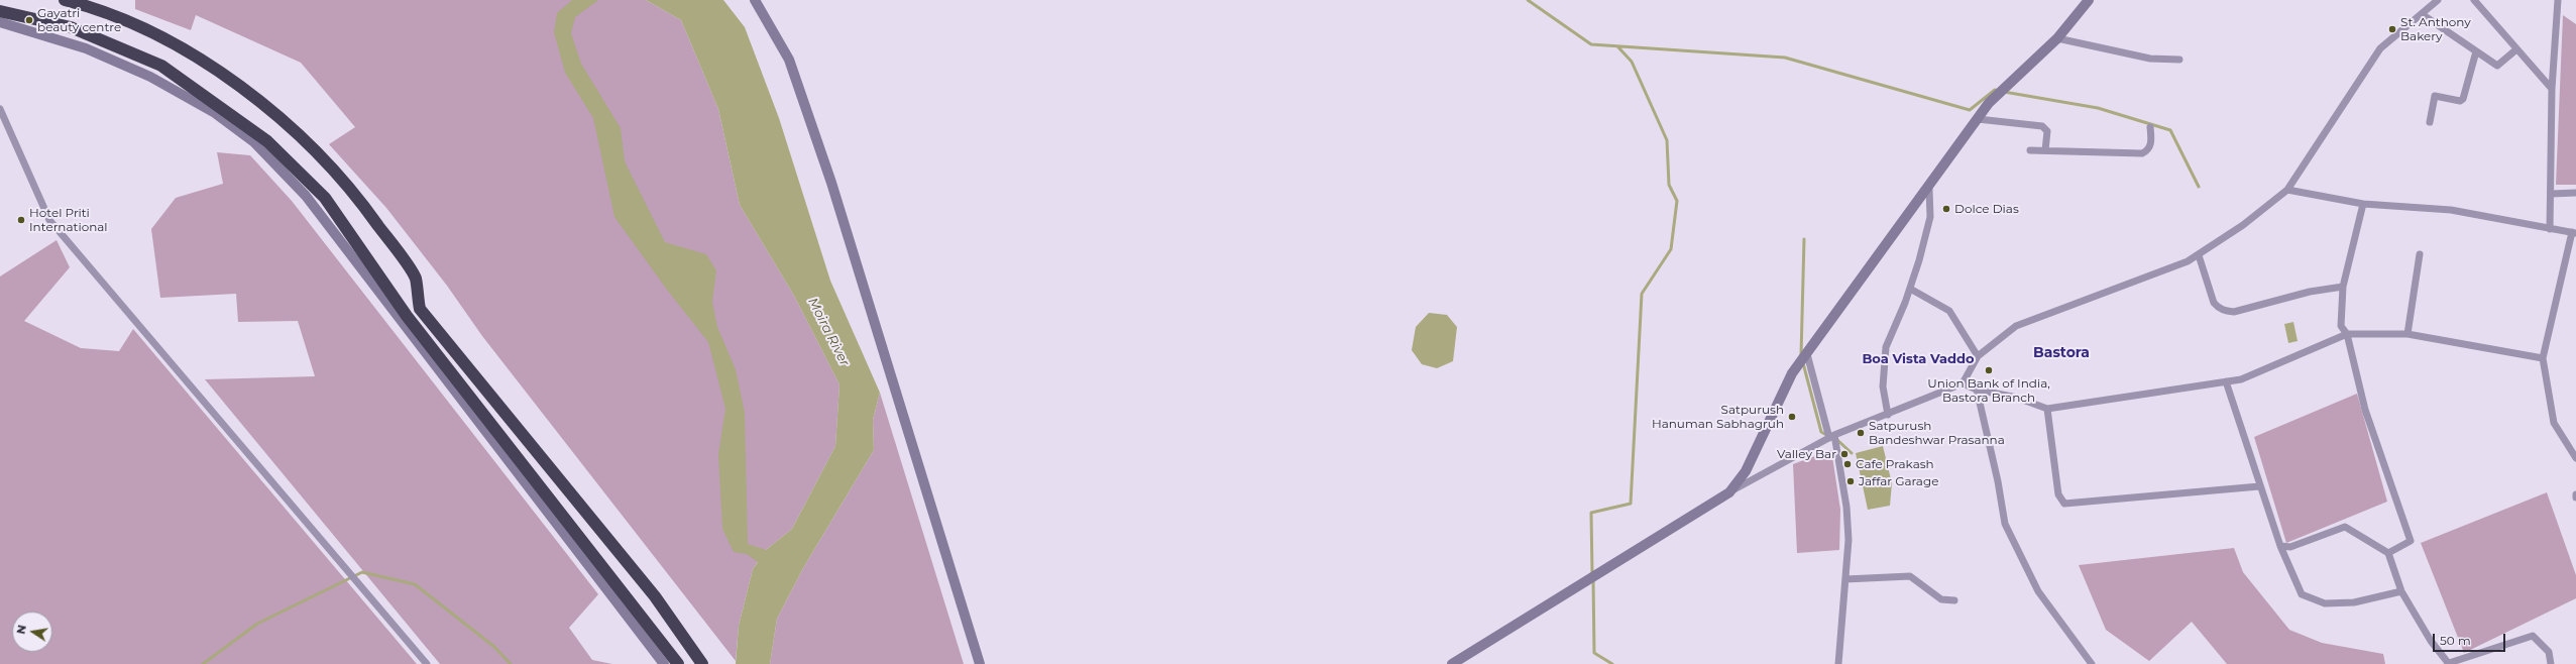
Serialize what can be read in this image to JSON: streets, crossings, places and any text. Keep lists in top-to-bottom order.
{
  "districts": ["Bastora", "Boa Vista Vaddo"],
  "water": ["Moira River"],
  "places": [
    "Gayatri beauty centre",
    "St. Anthony Bakery",
    "Dolce Dias",
    "Hotel Priti International",
    "Union Bank of India, Bastora Branch",
    "Satpurush Hanuman Sabhagruh",
    "Satpurush Bandeshwar Prasanna",
    "Valley Bar",
    "Cafe Prakash",
    "Jaffar Garage"
  ],
  "scale_bar": "50 m",
  "north": "left"
}
